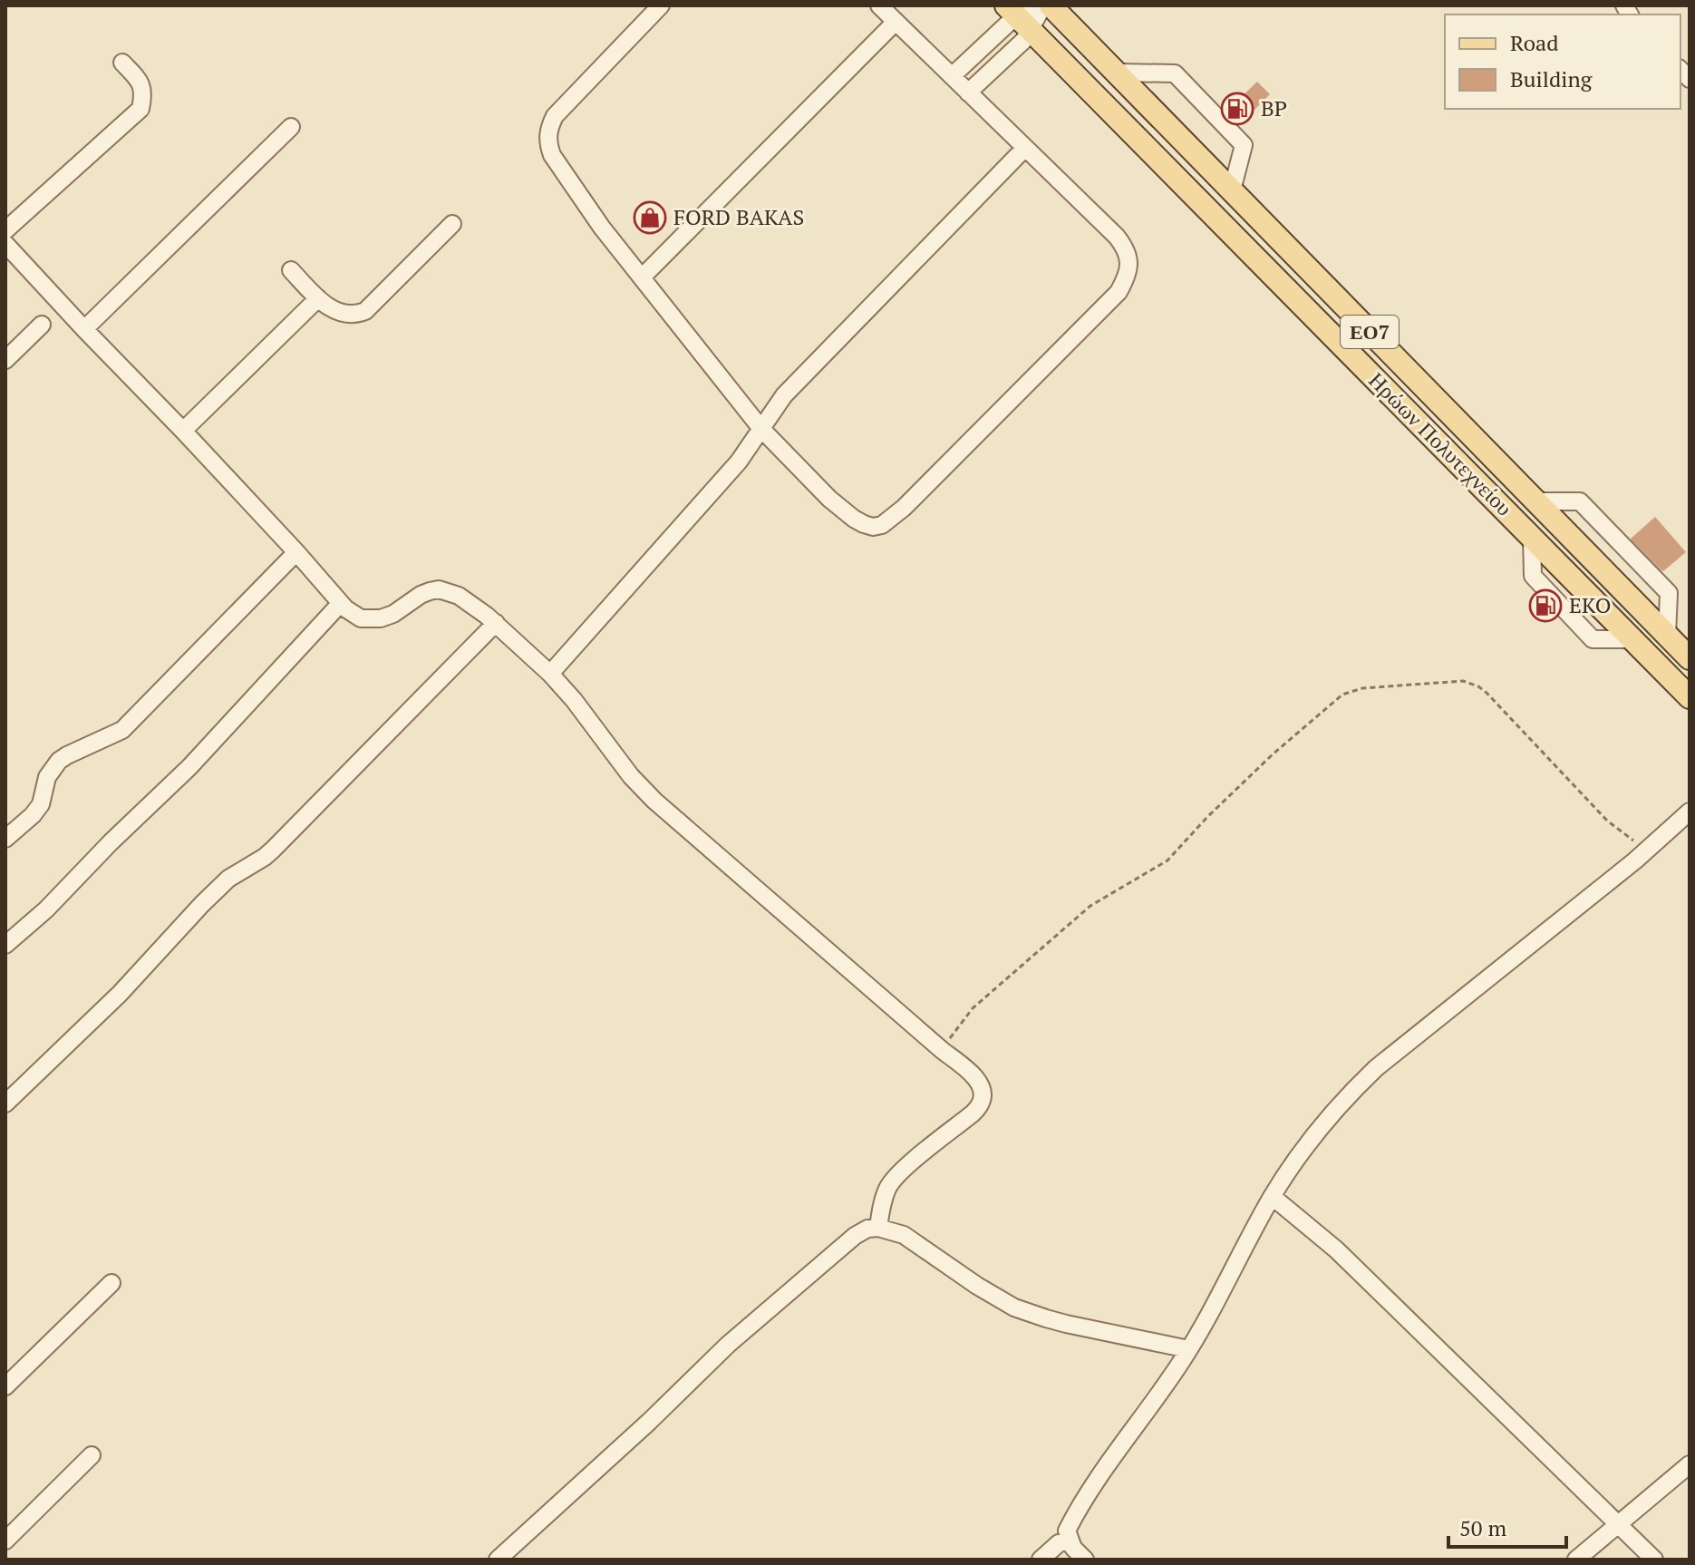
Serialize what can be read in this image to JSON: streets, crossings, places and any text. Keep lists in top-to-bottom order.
{
  "streets": {
    "main road": ["ΕΟ7", "Ηρώων Πολυτεχνείου"]
  },
  "places": {
    "fuel station": ["BP", "EKO"],
    "shop": ["FORD BAKAS"]
  },
  "legend": ["Road", "Building"],
  "scale_bar": "50 m"
}
